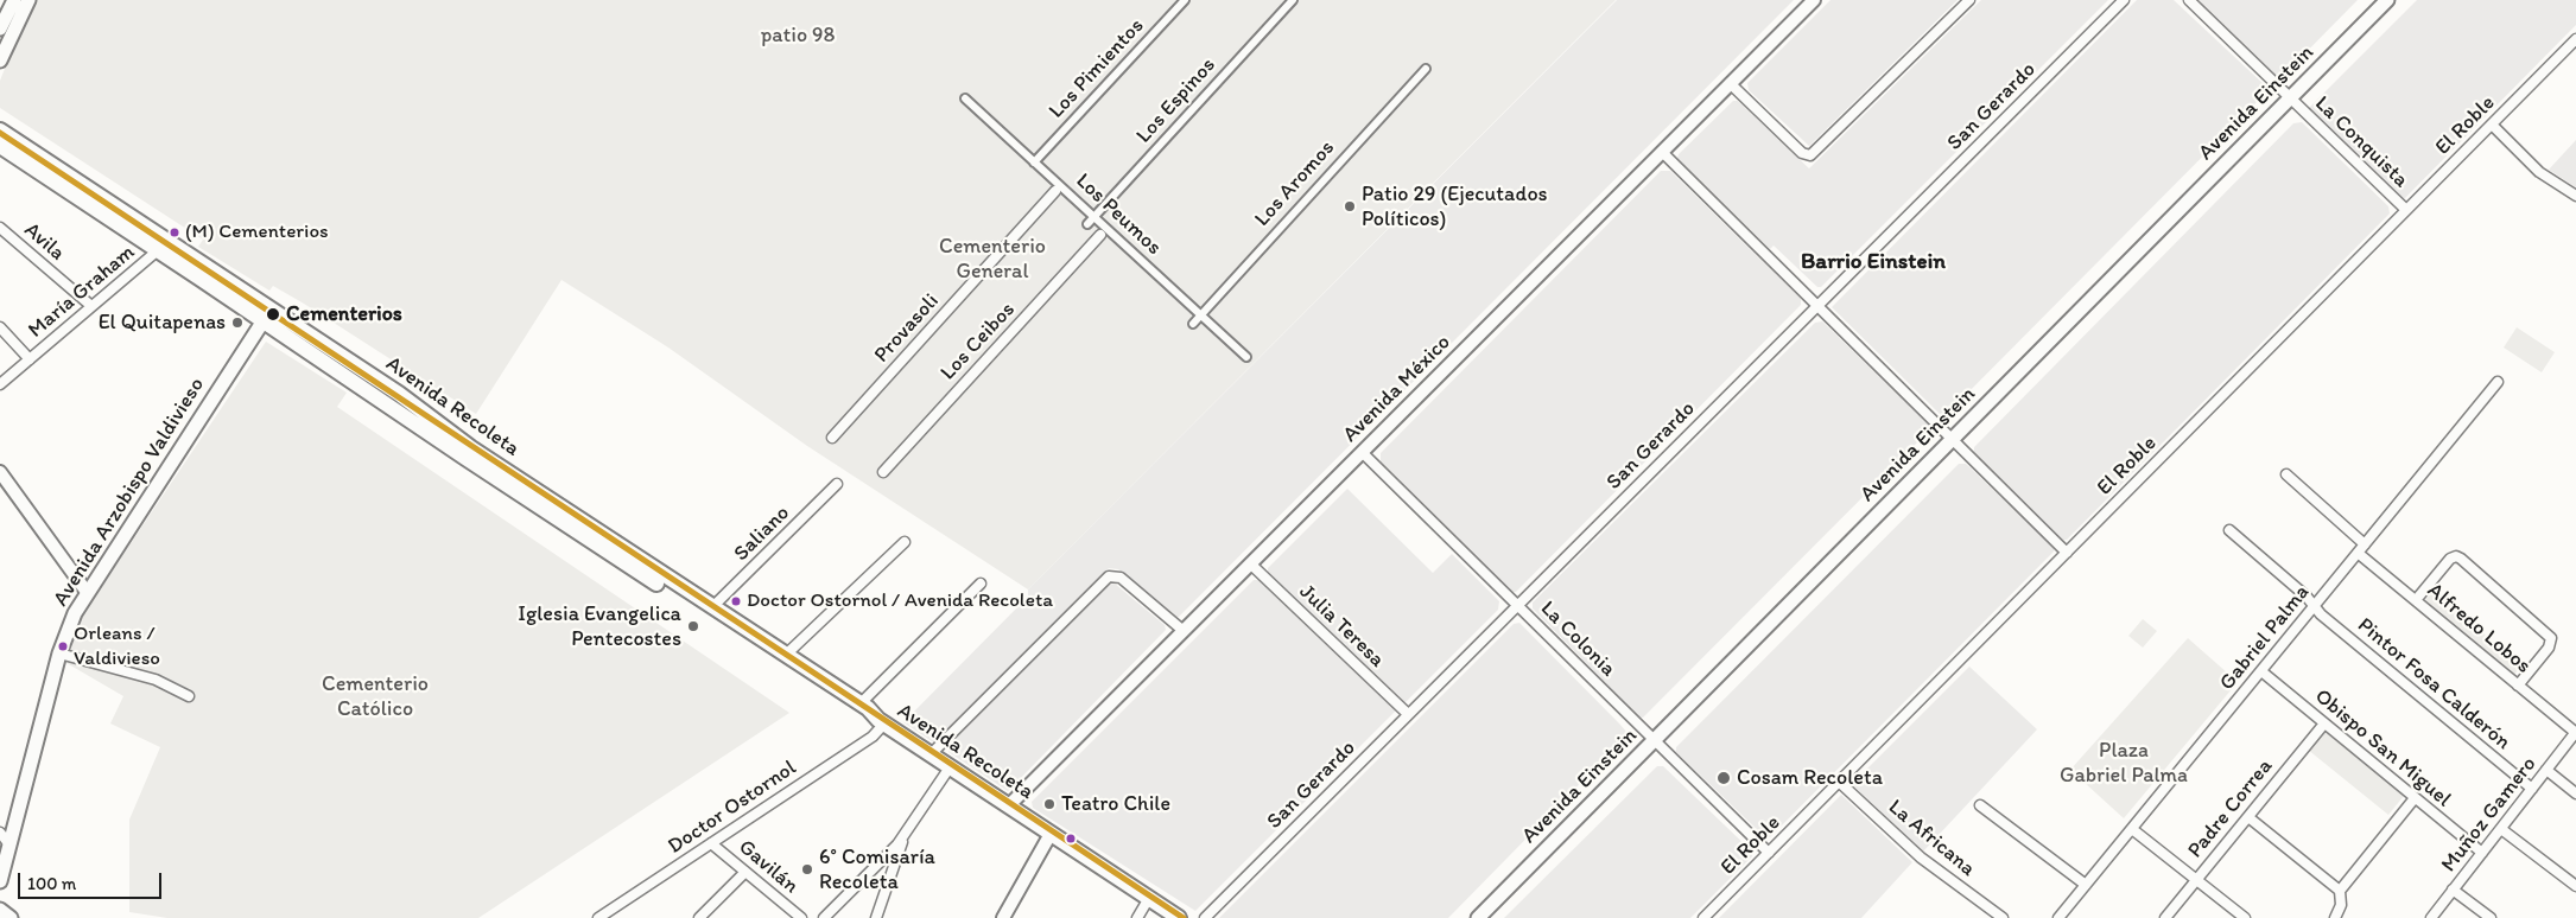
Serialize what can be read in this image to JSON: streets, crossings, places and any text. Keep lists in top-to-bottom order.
{
  "streets": {
    "main road": ["Avenida Einstein", "Avenida Recoleta", "Avenida Arzobispo Valdivieso"],
    "street": [
      "Los Pimientos",
      "Los Espinos",
      "San Gerardo",
      "El Roble",
      "La Conquista",
      "Los Aromos",
      "Los Peumos",
      "Avila",
      "María Graham",
      "Provasoli",
      "Los Ceibos",
      "Avenida México",
      "Saliano",
      "Julia Teresa",
      "Alfredo Lobos",
      "Gabriel Palma",
      "La Colonia",
      "Pintor Fosa Calderón",
      "Obispo San Miguel",
      "Doctor Ostornol",
      "Padre Correa",
      "Muñoz Gamero",
      "La Africana",
      "Gavilán"
    ]
  },
  "crossings": [
    ["Los Pimientos", "Los Peumos"],
    ["Los Espinos", "Los Peumos"],
    ["Avenida Einstein", "La Conquista"],
    ["Avenida Einstein", "La Colonia"],
    ["San Gerardo", "Julia Teresa"],
    ["San Gerardo", "La Colonia"],
    ["El Roble", "La Conquista"],
    ["El Roble", "La Colonia"],
    ["El Roble", "La Africana"],
    ["Los Aromos", "Los Peumos"],
    ["Avila", "María Graham"],
    ["María Graham", "Avenida Recoleta"],
    ["Avenida México", "Avenida Recoleta"],
    ["Avenida México", "Julia Teresa"],
    ["Avenida México", "La Colonia"],
    ["Avenida Recoleta", "Avenida Arzobispo Valdivieso"],
    ["Avenida Recoleta", "Saliano"],
    ["Avenida Recoleta", "Doctor Ostornol"],
    ["Alfredo Lobos", "Gabriel Palma"],
    ["Alfredo Lobos", "Muñoz Gamero"],
    ["Gabriel Palma", "Pintor Fosa Calderón"],
    ["Gabriel Palma", "Obispo San Miguel"],
    ["Pintor Fosa Calderón", "Muñoz Gamero"],
    ["Obispo San Miguel", "Padre Correa"],
    ["Obispo San Miguel", "Muñoz Gamero"],
    ["Doctor Ostornol", "Gavilán"]
  ],
  "districts": ["Barrio Einstein"],
  "parks": [
    "patio 98",
    "Cementerio General",
    "Cementerio Católico",
    "Plaza Gabriel Palma"
  ],
  "places": [
    "Patio 29 (Ejecutados Políticos)",
    "(M) Cementerios",
    "Cementerios",
    "El Quitapenas",
    "Doctor Ostornol / Avenida Recoleta",
    "Iglesia Evangelica Pentecostes",
    "Orleans / Valdivieso",
    "Cosam Recoleta",
    "Teatro Chile",
    "6° Comisaría Recoleta"
  ],
  "scale_bar": "100 m"
}
